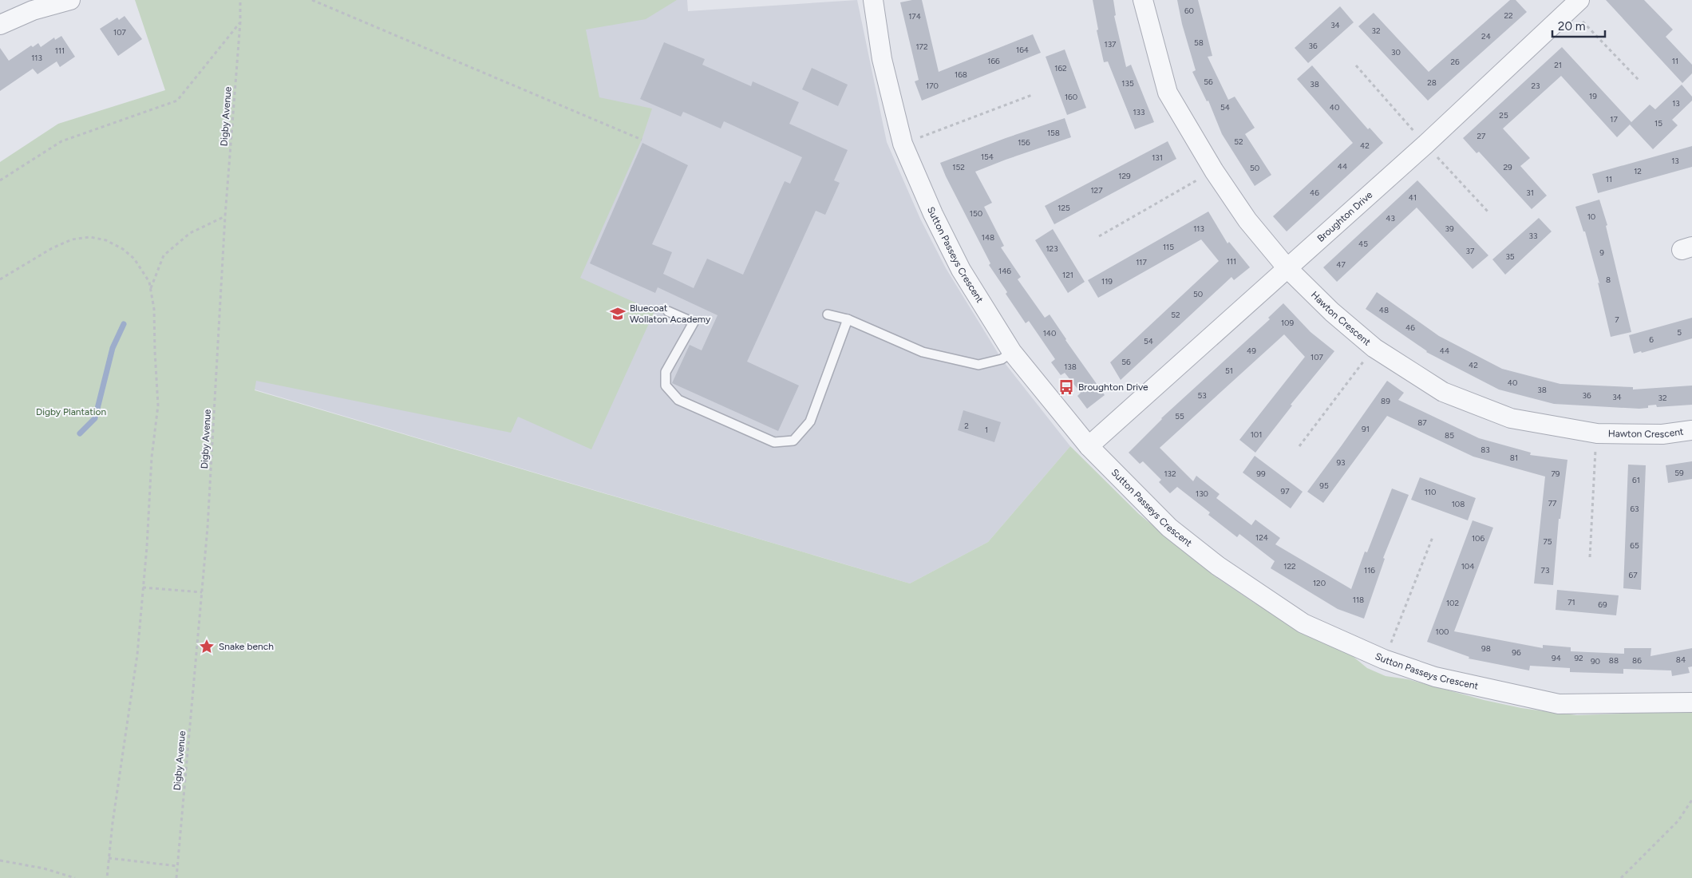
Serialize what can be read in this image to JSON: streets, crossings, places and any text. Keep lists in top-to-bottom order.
{
  "streets": {
    "street": ["Broughton Drive", "Sutton Passeys Crescent", "Hawton Crescent"],
    "path": ["Digby Avenue"]
  },
  "crossings": [
    ["Broughton Drive", "Sutton Passeys Crescent"],
    ["Broughton Drive", "Hawton Crescent"]
  ],
  "parks": ["Digby Plantation"],
  "places": {
    "school or university": ["Bluecoat Wollaton Academy"],
    "bus stop": ["Broughton Drive"],
    "place": ["Snake bench"]
  },
  "house_numbers": [
    "60",
    "22",
    "174",
    "34",
    "32",
    "107",
    "24",
    "58",
    "137",
    "36",
    "172",
    "164",
    "111",
    "30",
    "113",
    "166",
    "11",
    "26",
    "21",
    "162",
    "168",
    "56",
    "28",
    "135",
    "38",
    "170",
    "23",
    "19",
    "160",
    "13",
    "54",
    "40",
    "133",
    "25",
    "17",
    "15",
    "158",
    "27",
    "52",
    "156",
    "42",
    "154",
    "131",
    "13",
    "44",
    "152",
    "29",
    "50",
    "12",
    "129",
    "11",
    "127",
    "46",
    "31",
    "41",
    "125",
    "150",
    "10",
    "43",
    "113",
    "39",
    "33",
    "148",
    "45",
    "115",
    "123",
    "37",
    "9",
    "35",
    "111",
    "117",
    "47",
    "146",
    "121",
    "8",
    "119",
    "50",
    "48",
    "52",
    "7",
    "109",
    "46",
    "5",
    "140",
    "6",
    "54",
    "49",
    "44",
    "107",
    "56",
    "42",
    "138",
    "51",
    "40",
    "38",
    "53",
    "36",
    "34",
    "32",
    "89",
    "55",
    "87",
    "2",
    "91",
    "1",
    "101",
    "85",
    "83",
    "81",
    "93",
    "59",
    "132",
    "99",
    "79",
    "61",
    "95",
    "97",
    "110",
    "130",
    "77",
    "108",
    "63",
    "124",
    "106",
    "75",
    "65",
    "122",
    "104",
    "116",
    "73",
    "67",
    "120",
    "118",
    "71",
    "102",
    "69",
    "100",
    "98",
    "96",
    "94",
    "92",
    "84",
    "88",
    "86",
    "90"
  ],
  "scale_bar": "20 m"
}
